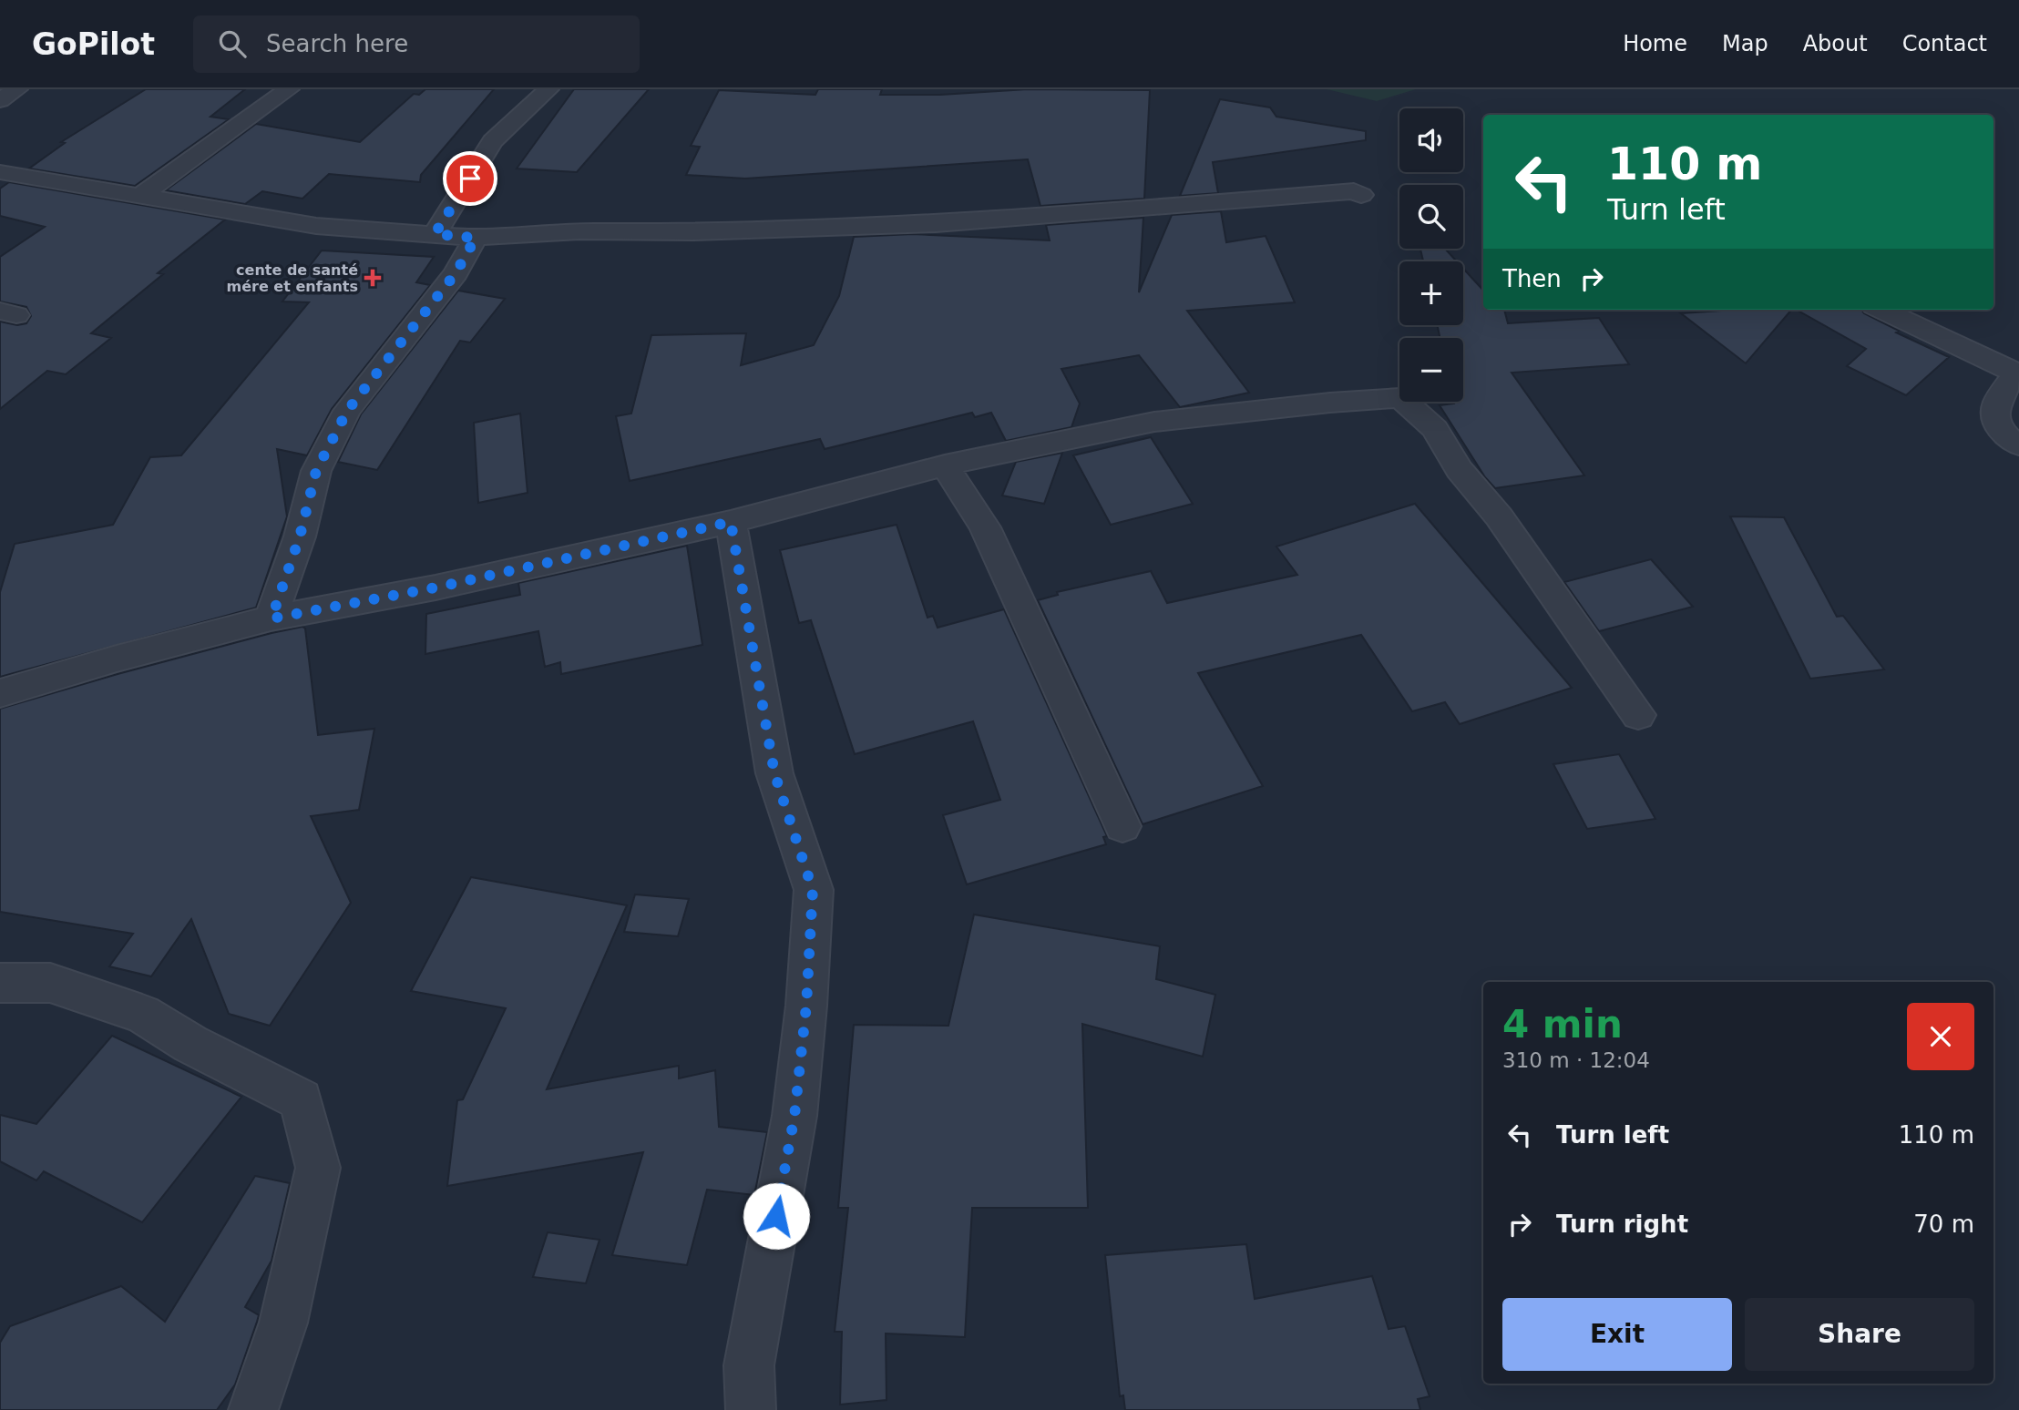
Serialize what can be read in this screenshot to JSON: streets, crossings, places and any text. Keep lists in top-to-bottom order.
{
  "places": {
    "health": ["cente de santé mére et enfants"]
  },
  "page": {
    "header": "GoPilot",
    "search": "Search here",
    "nav": [
      "Home",
      "Map",
      "About",
      "Contact"
    ],
    "map_buttons": ["+", "−"],
    "turn": ["110 m", "Turn left"],
    "then": "Then",
    "heading": ["4 min", "310 m · 12:04"],
    "list": [
      {
        "name": "Turn left",
        "value": "110 m"
      },
      {
        "name": "Turn right",
        "value": "70 m"
      }
    ],
    "buttons": ["Exit", "Share"]
  }
}
